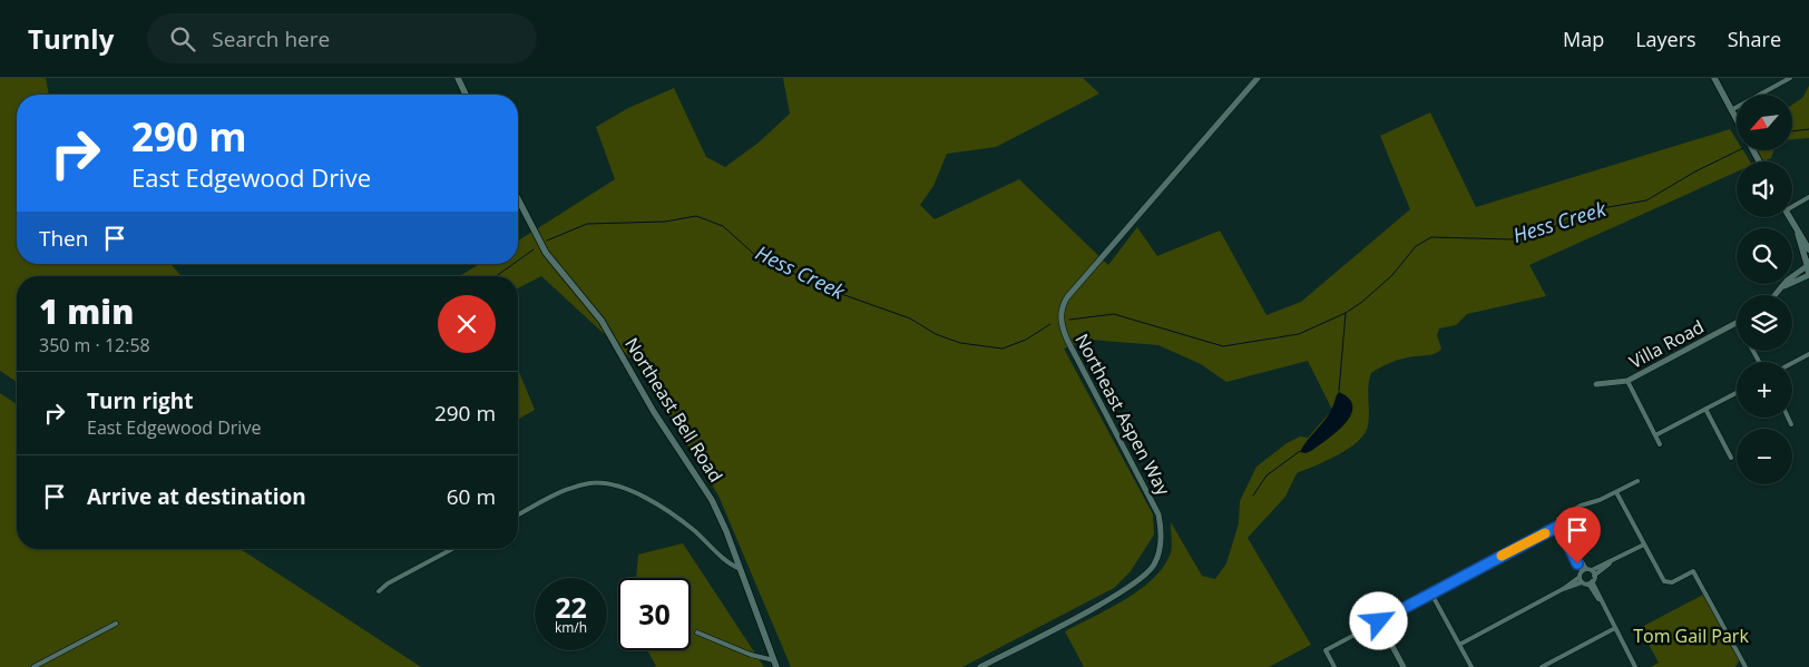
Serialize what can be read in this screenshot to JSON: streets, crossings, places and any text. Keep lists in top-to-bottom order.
{
  "streets": {
    "main road": ["Northeast Bell Road"],
    "street": ["Villa Road", "Northeast Aspen Way"]
  },
  "water": ["Hess Creek"],
  "parks": ["Tom Gail Park"],
  "north": "bottom left",
  "page": {
    "header": "Turnly",
    "search": "Search here",
    "nav": ["Map", "Layers", "Share"],
    "map_buttons": ["+", "−"],
    "turn": ["290 m", "East Edgewood Drive"],
    "then": "Then",
    "heading": ["1 min", "350 m · 12:58"],
    "list": [
      {
        "name": "Turn right",
        "note": "East Edgewood Drive",
        "value": "290 m"
      },
      {
        "name": "Arrive at destination",
        "value": "60 m"
      }
    ],
    "speed": "22 km/h",
    "limit": "30"
  }
}
